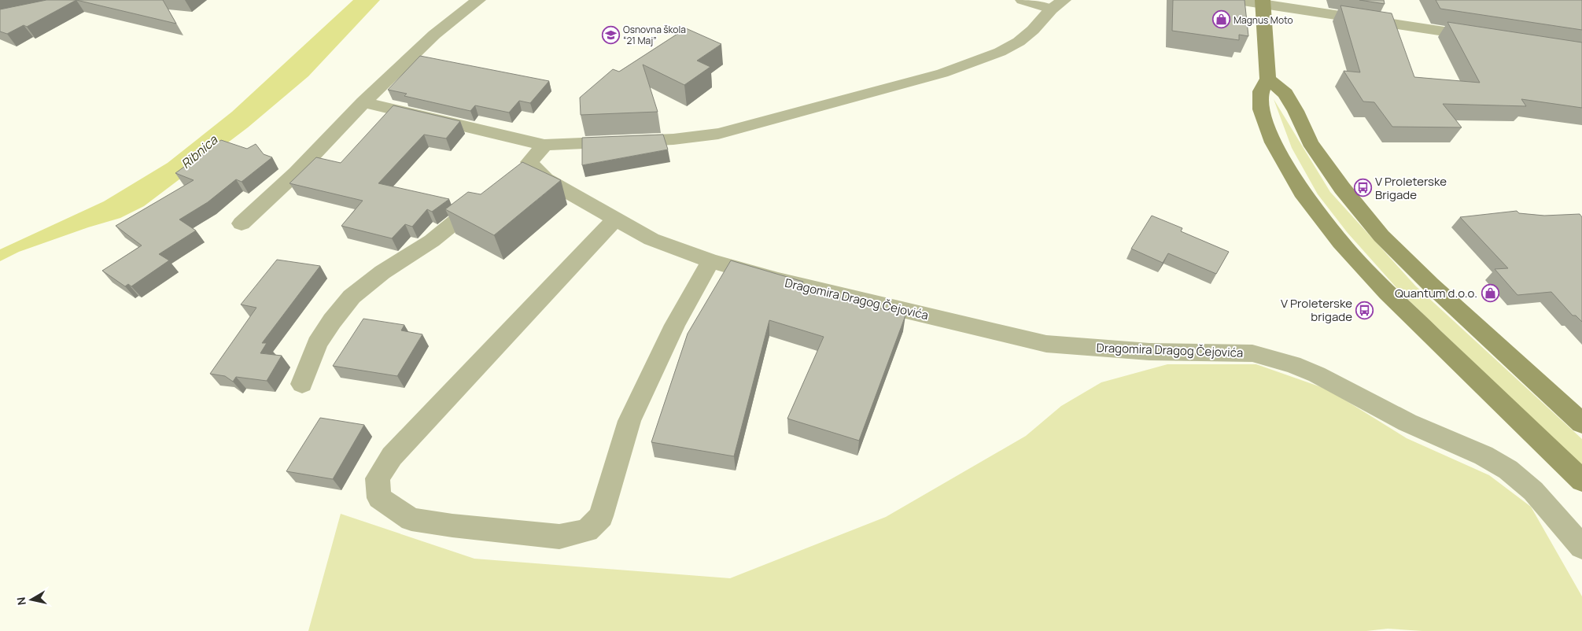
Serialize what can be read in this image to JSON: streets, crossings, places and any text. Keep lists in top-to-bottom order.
{
  "streets": {
    "street": ["Dragomira Dragog Čejovića"]
  },
  "water": ["Ribnica"],
  "places": {
    "shop": ["Magnus Moto", "Quantum d.o.o."],
    "school or university": ["Osnovna škola “21 Maj”"],
    "bus stop": ["V Proleterske Brigade", "V Proleterske brigade"]
  },
  "north": "left"
}
